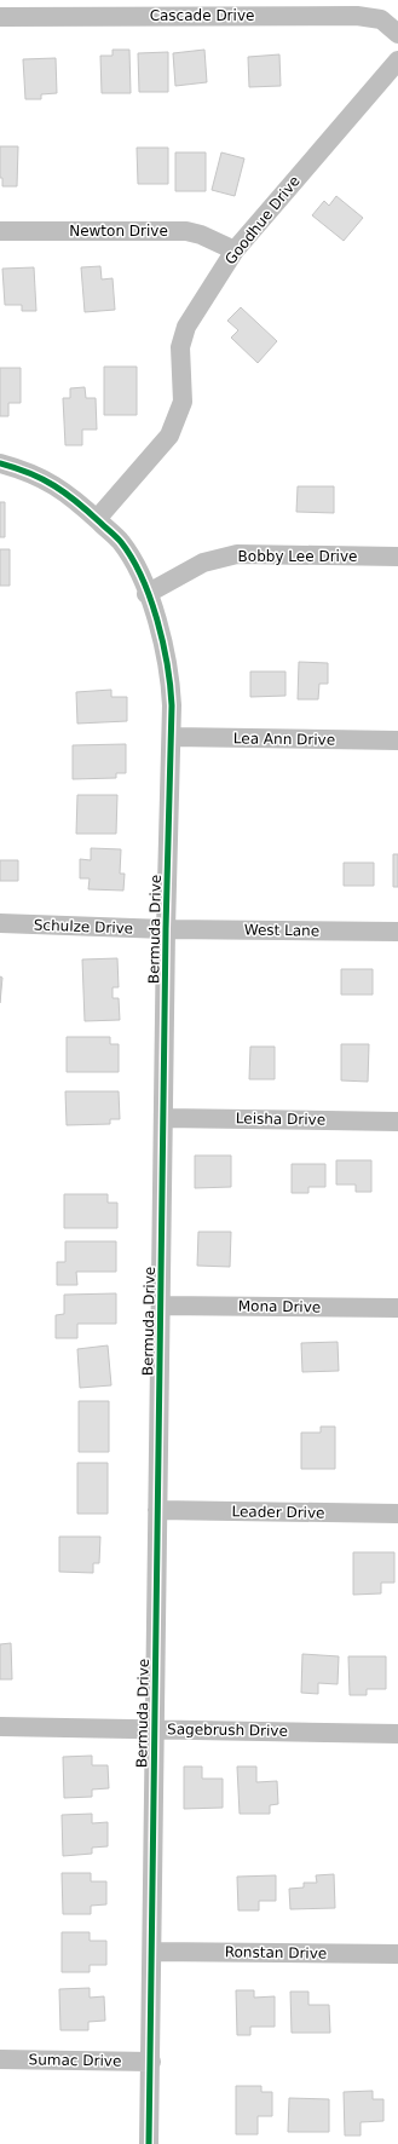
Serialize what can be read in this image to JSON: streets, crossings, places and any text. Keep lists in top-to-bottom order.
{
  "streets": {
    "street": [
      "Cascade Drive",
      "Goodhue Drive",
      "Newton Drive",
      "Bobby Lee Drive",
      "Lea Ann Drive",
      "Schulze Drive",
      "Bermuda Drive",
      "West Lane",
      "Leisha Drive",
      "Mona Drive",
      "Leader Drive",
      "Sagebrush Drive",
      "Ronstan Drive",
      "Sumac Drive"
    ]
  },
  "crossings": [
    ["Goodhue Drive", "Newton Drive"],
    ["Goodhue Drive", "Bermuda Drive"],
    ["Bobby Lee Drive", "Bermuda Drive"],
    ["Lea Ann Drive", "Bermuda Drive"],
    ["Schulze Drive", "Bermuda Drive"],
    ["Schulze Drive", "West Lane"],
    ["Bermuda Drive", "West Lane"],
    ["Bermuda Drive", "Leisha Drive"],
    ["Bermuda Drive", "Mona Drive"],
    ["Bermuda Drive", "Leader Drive"],
    ["Bermuda Drive", "Sagebrush Drive"],
    ["Bermuda Drive", "Ronstan Drive"],
    ["Bermuda Drive", "Sumac Drive"]
  ]
}
